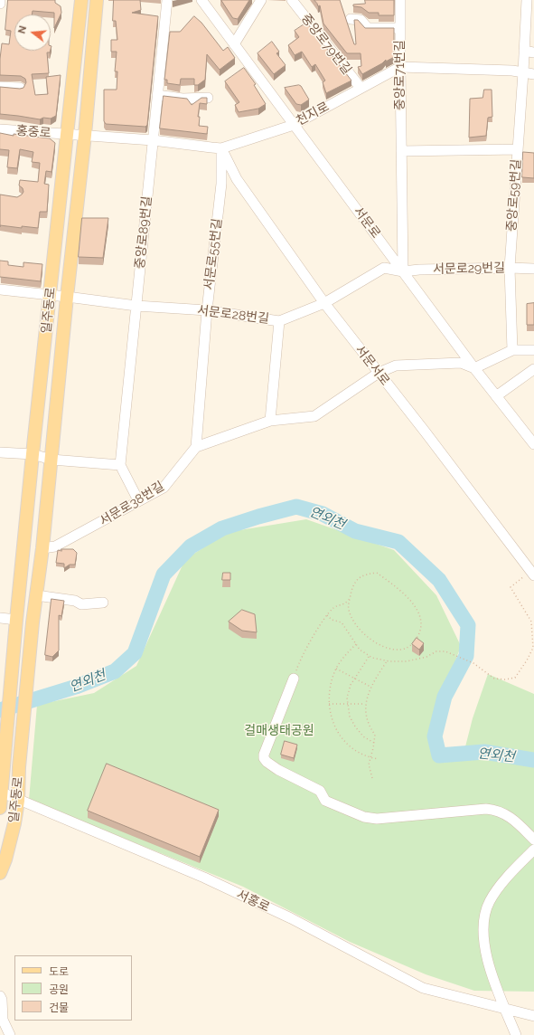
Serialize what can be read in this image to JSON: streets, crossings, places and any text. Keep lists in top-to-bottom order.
{
  "streets": {
    "main road": ["일주동로"],
    "street": [
      "중앙로79번길",
      "중앙로71번길",
      "천지로",
      "홍중로",
      "중앙로59번길",
      "서문로",
      "중앙로89번길",
      "서문로55번길",
      "서문로29번길",
      "서문로28번길",
      "서문서로",
      "서문로38번길",
      "서홍로"
    ]
  },
  "crossings": [
    ["중앙로79번길", "천지로"],
    ["중앙로71번길", "천지로"],
    ["중앙로71번길", "서문로"],
    ["중앙로71번길", "서문로29번길"],
    ["중앙로71번길", "서문로28번길"],
    ["천지로", "홍중로"],
    ["천지로", "중앙로59번길"],
    ["천지로", "서문로"],
    ["천지로", "중앙로89번길"],
    ["천지로", "서문로55번길"],
    ["천지로", "일주동로"],
    ["천지로", "서문서로"],
    ["홍중로", "일주동로"],
    ["중앙로59번길", "서문로29번길"],
    ["서문로", "서문로29번길"],
    ["서문로", "서문로28번길"],
    ["중앙로89번길", "서문로28번길"],
    ["서문로55번길", "서문로28번길"],
    ["서문로55번길", "서문서로"],
    ["서문로55번길", "서문로38번길"],
    ["서문로29번길", "서문로28번길"],
    ["일주동로", "서문로28번길"],
    ["일주동로", "서문로38번길"],
    ["일주동로", "서홍로"],
    ["서문로28번길", "서문서로"]
  ],
  "water": ["연외천"],
  "parks": ["걸매생태공원"],
  "legend": ["도로", "공원", "건물"],
  "north": "left"
}
